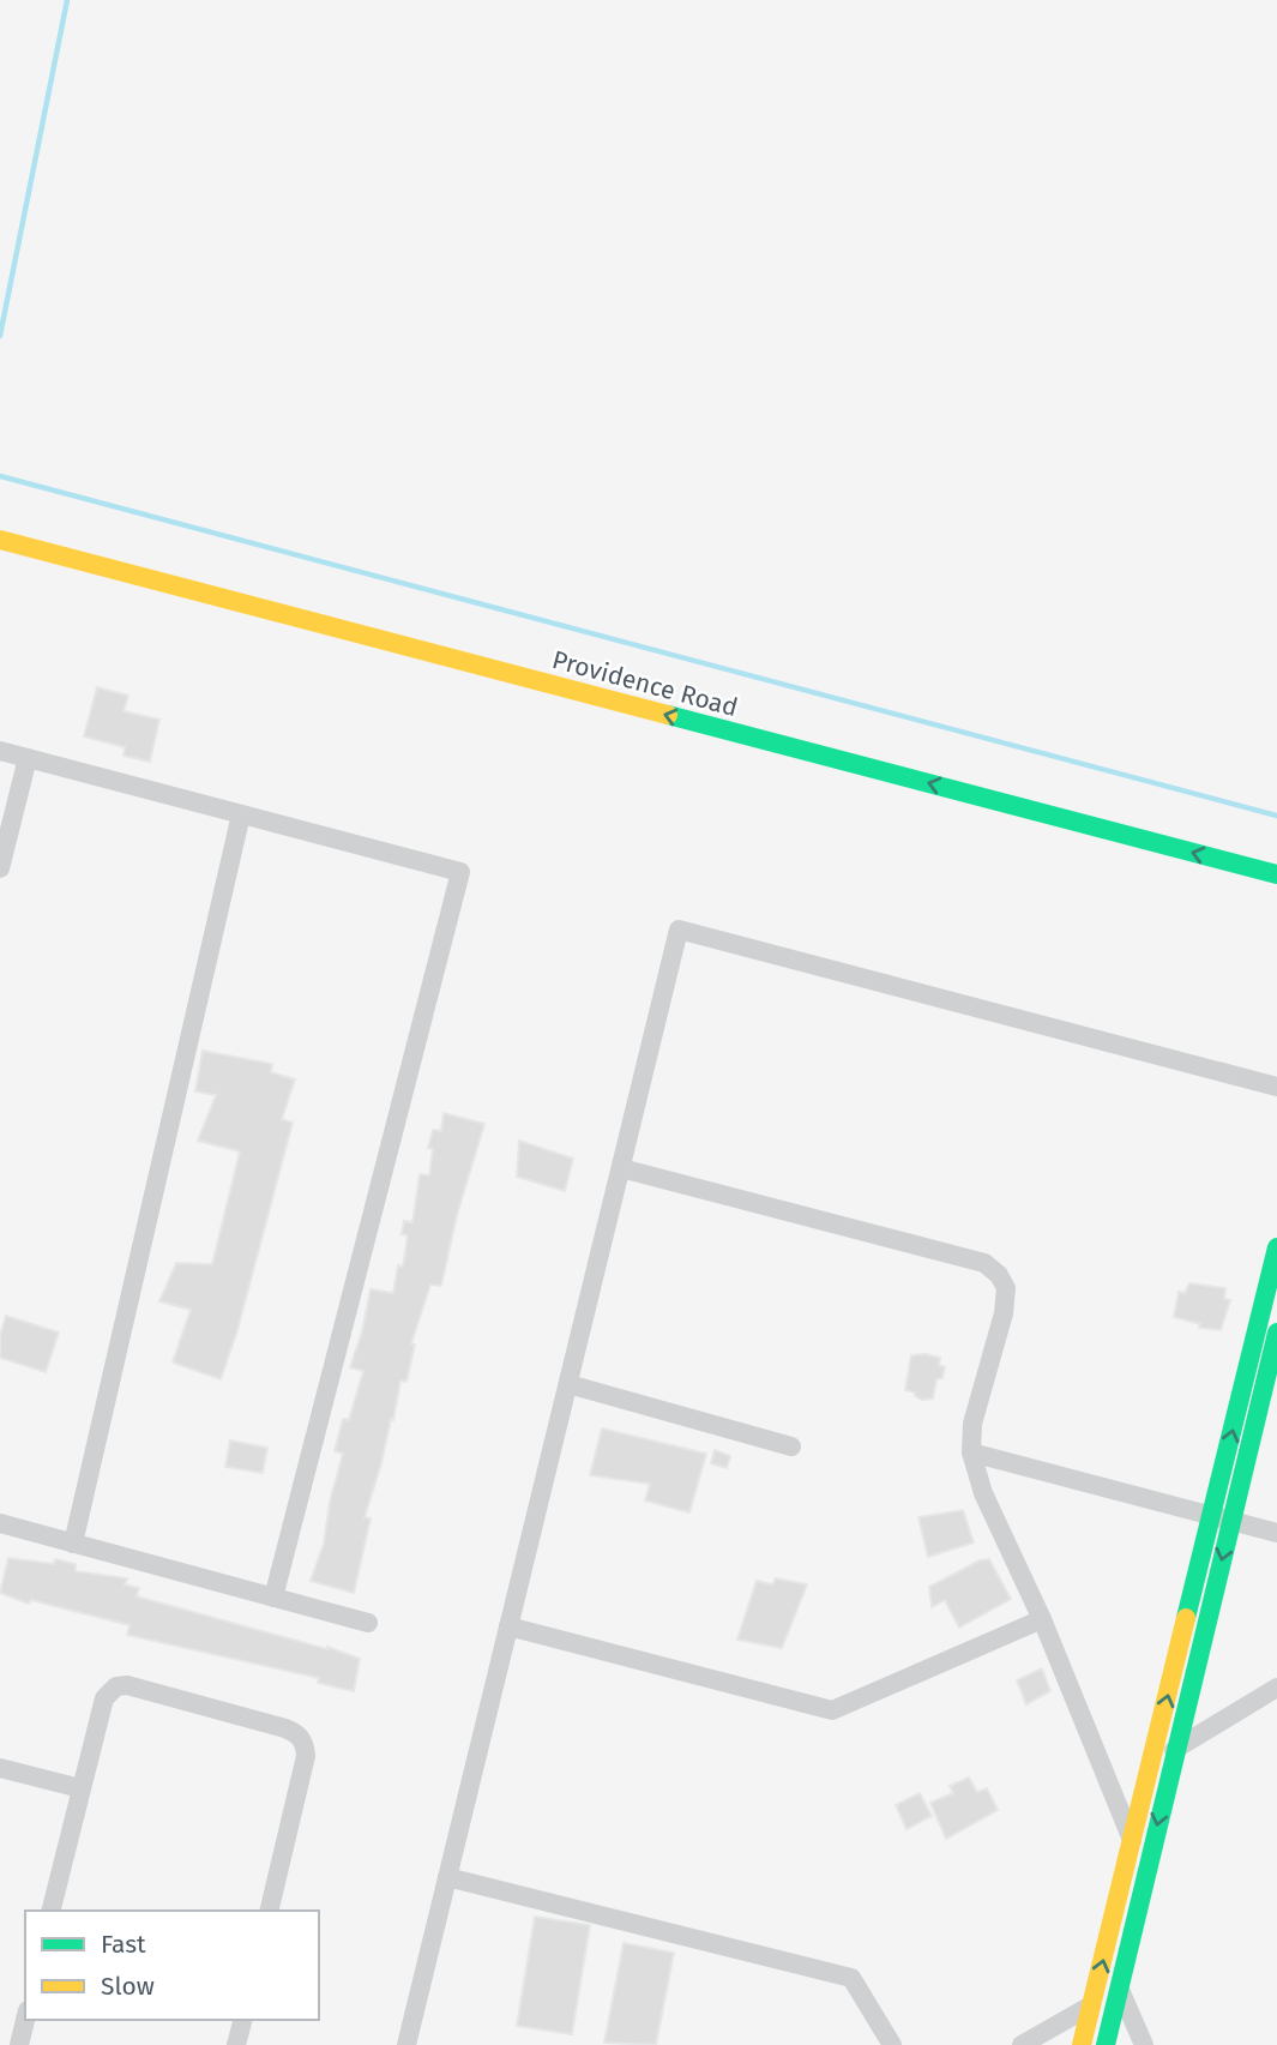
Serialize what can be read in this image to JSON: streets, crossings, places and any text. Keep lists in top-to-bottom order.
{
  "streets": {
    "street": ["Providence Road"]
  },
  "legend": ["Fast", "Slow"]
}
